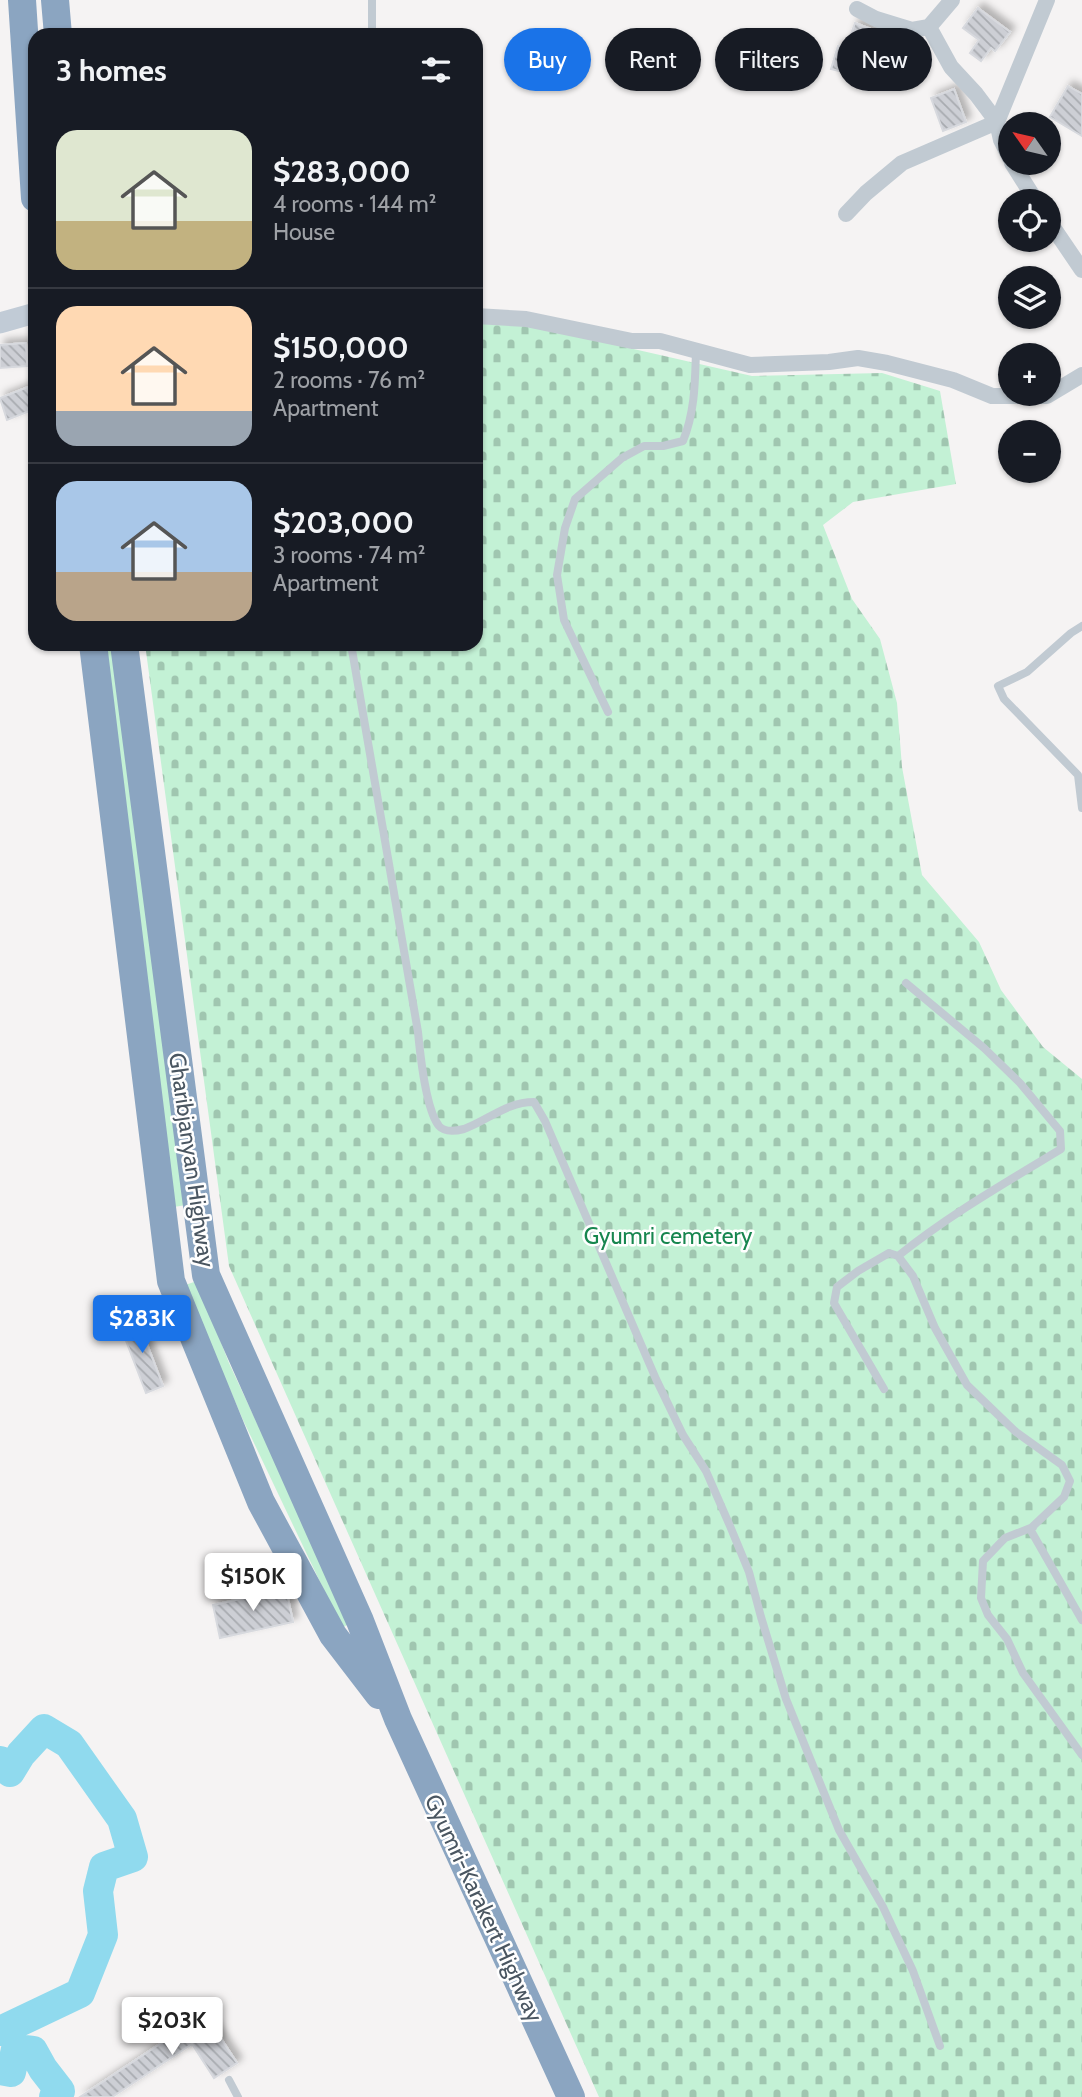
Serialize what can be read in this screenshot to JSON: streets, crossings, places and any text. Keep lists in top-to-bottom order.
{
  "streets": {
    "highway": ["Gharibjanyan Highway", "Gyumri-Karakert Highway"]
  },
  "crossings": [
    ["Gharibjanyan Highway", "Gyumri-Karakert Highway"]
  ],
  "parks": ["Gyumri cemetery"],
  "north": "top left",
  "page": {
    "chip": [
      "Buy",
      "Rent",
      "Filters",
      "New"
    ],
    "heading": "3 homes",
    "map_buttons": ["+", "−"],
    "list": [
      {
        "name": "$283,000",
        "note": "4 rooms · 144 m² · House"
      },
      {
        "name": "$150,000",
        "note": "2 rooms · 76 m² · Apartment"
      },
      {
        "name": "$203,000",
        "note": "3 rooms · 74 m² · Apartment"
      }
    ],
    "price": ["$283K", "$150K", "$203K"]
  }
}
